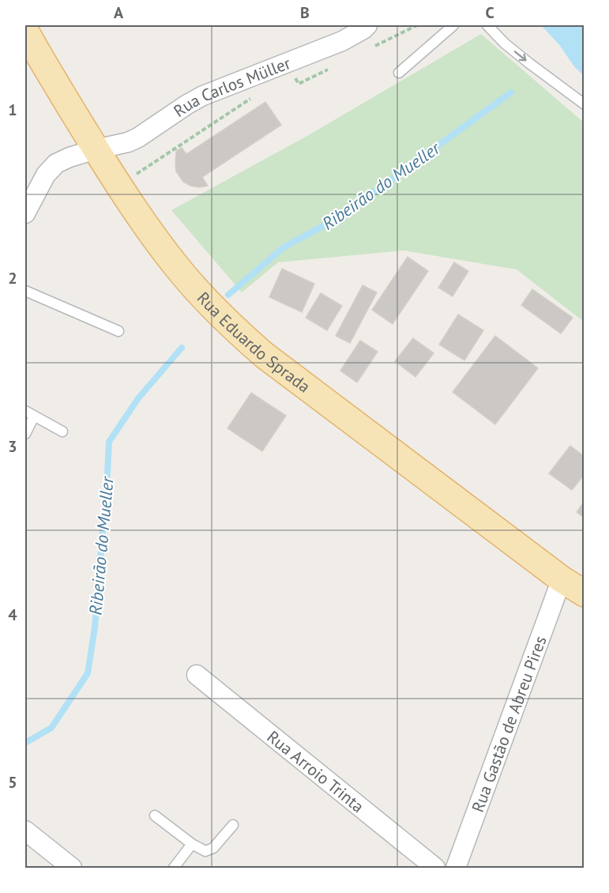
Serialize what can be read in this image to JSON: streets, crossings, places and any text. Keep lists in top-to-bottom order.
{
  "streets": {
    "main road": ["Rua Eduardo Sprada"],
    "street": ["Rua Carlos Müller", "Rua Gastão de Abreu Pires", "Rua Arroio Trinta"]
  },
  "crossings": [
    ["Rua Carlos Müller", "Rua Eduardo Sprada"],
    ["Rua Eduardo Sprada", "Rua Gastão de Abreu Pires"]
  ],
  "water": ["Ribeirão do Mueller"],
  "grid": {
    "columns": ["A", "B", "C"],
    "rows": [
      "1",
      "2",
      "3",
      "4",
      "5"
    ]
  }
}
